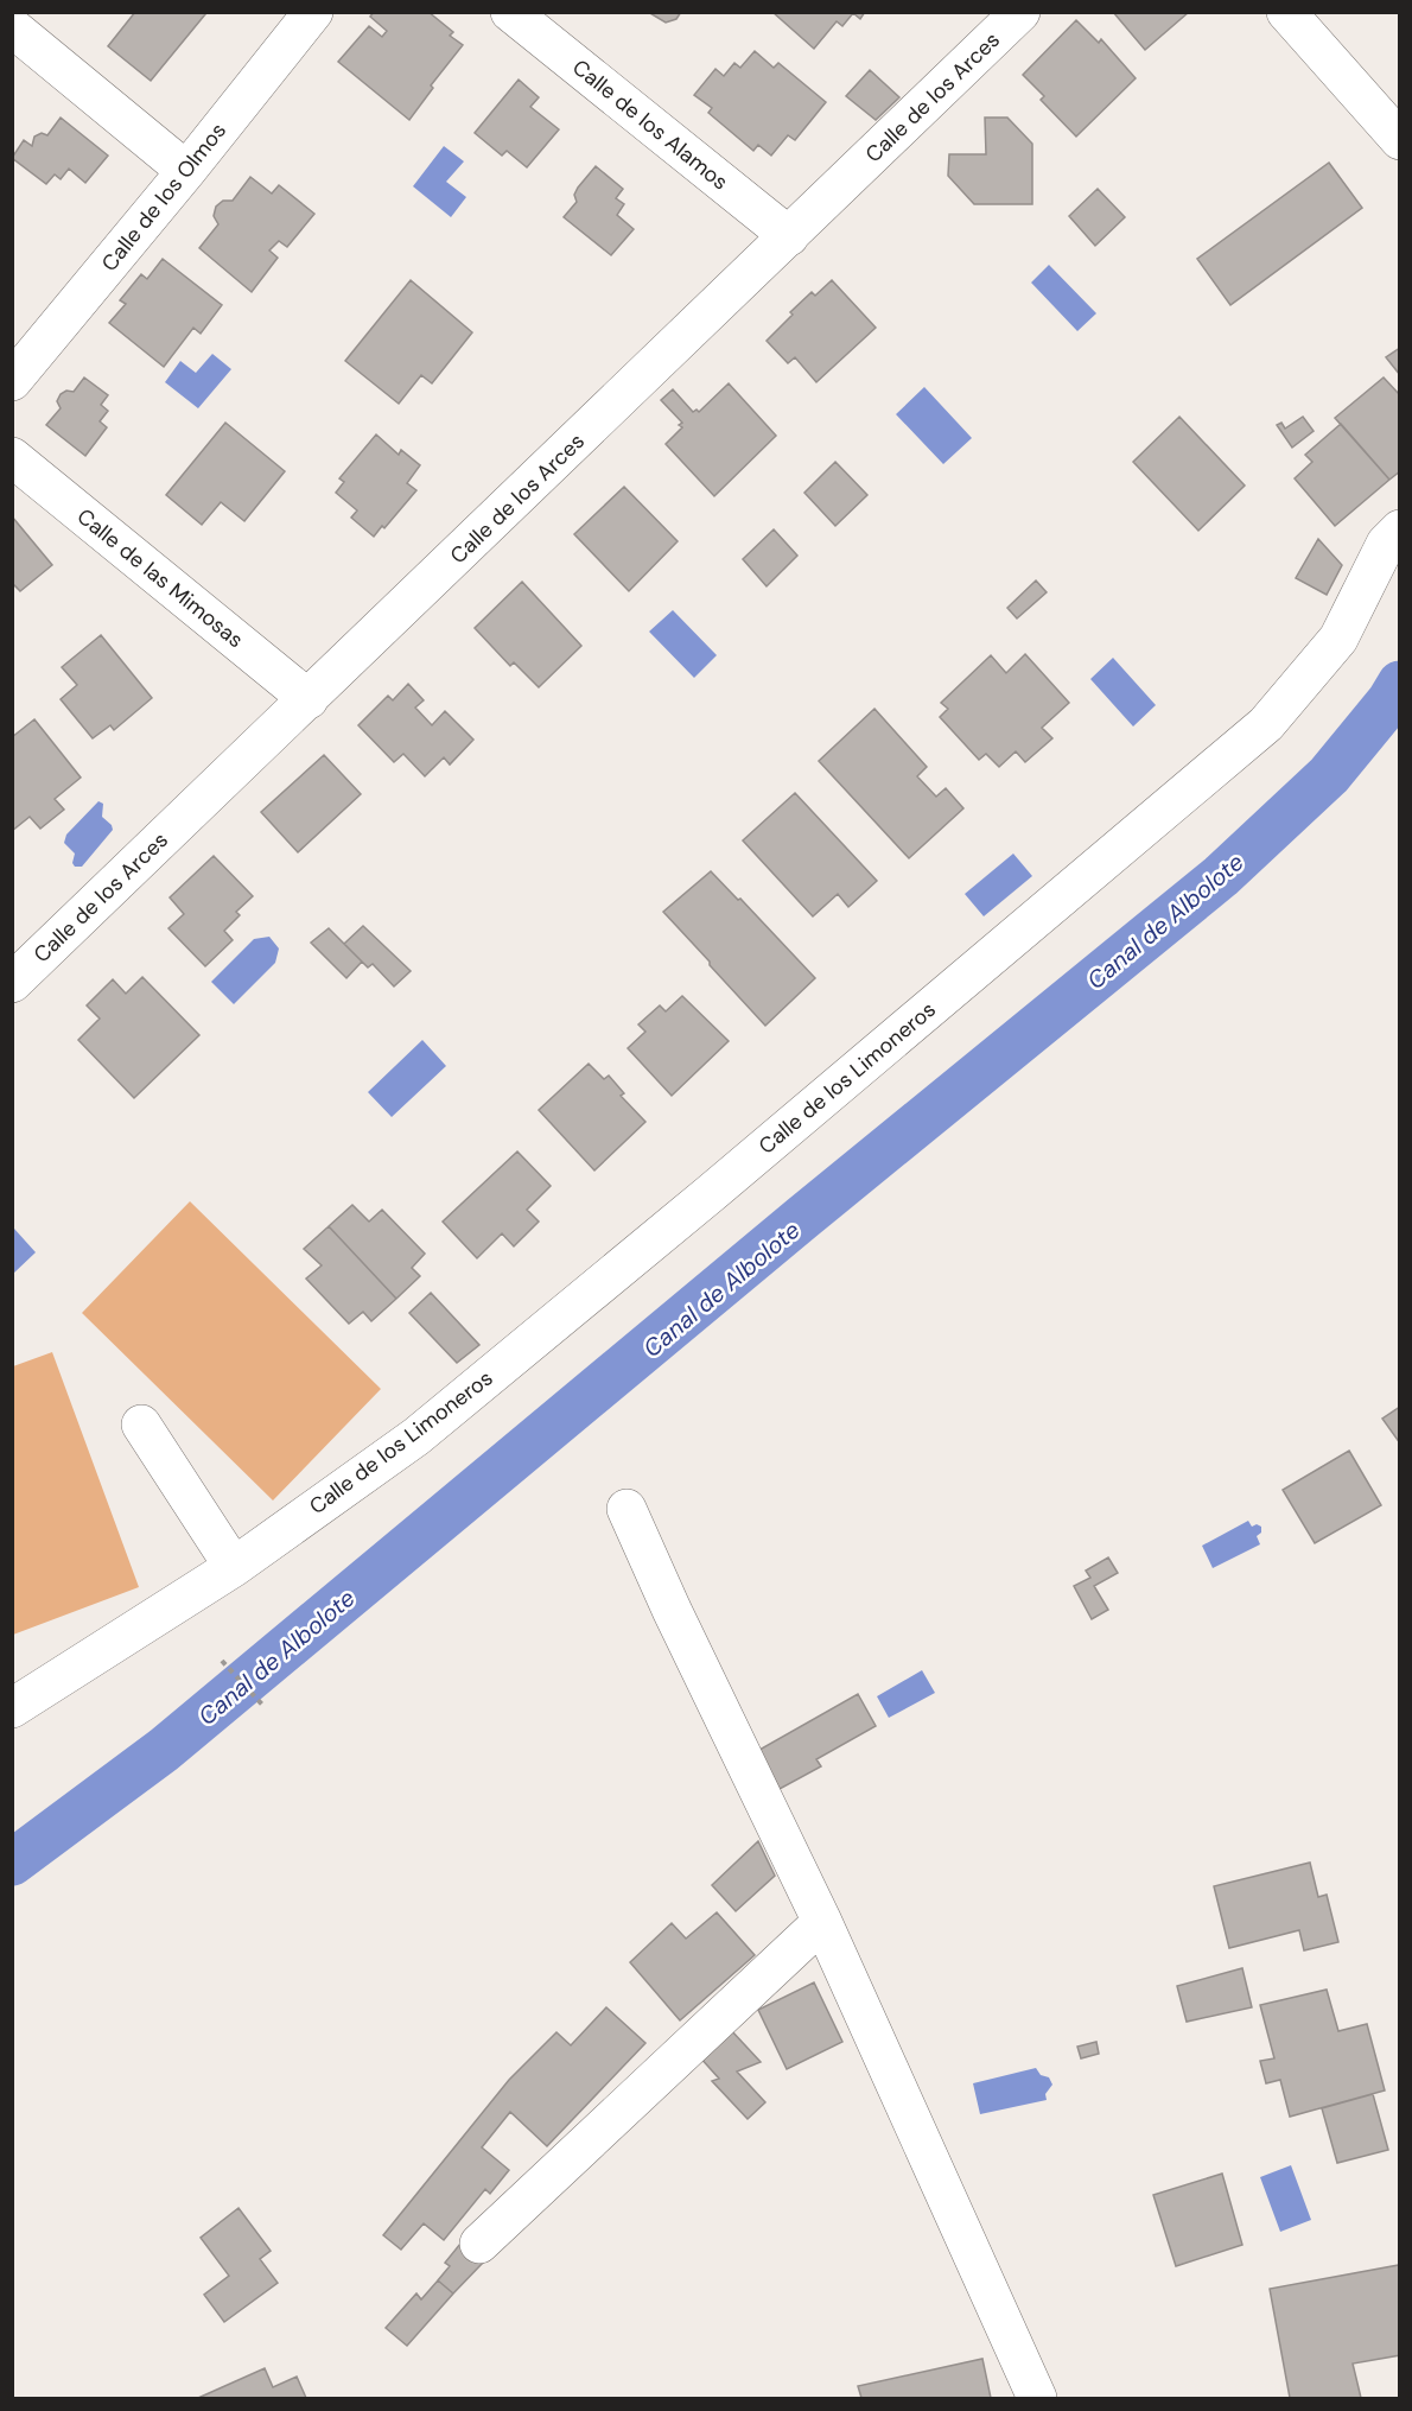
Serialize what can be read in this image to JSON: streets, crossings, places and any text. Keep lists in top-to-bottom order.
{
  "streets": {
    "street": [
      "Calle de los Arces",
      "Calle de los Alamos",
      "Calle de los Olmos",
      "Calle de las Mimosas",
      "Calle de los Limoneros"
    ]
  },
  "crossings": [
    ["Calle de los Arces", "Calle de los Alamos"],
    ["Calle de los Arces", "Calle de las Mimosas"]
  ],
  "water": ["Canal de Albolote"]
}
